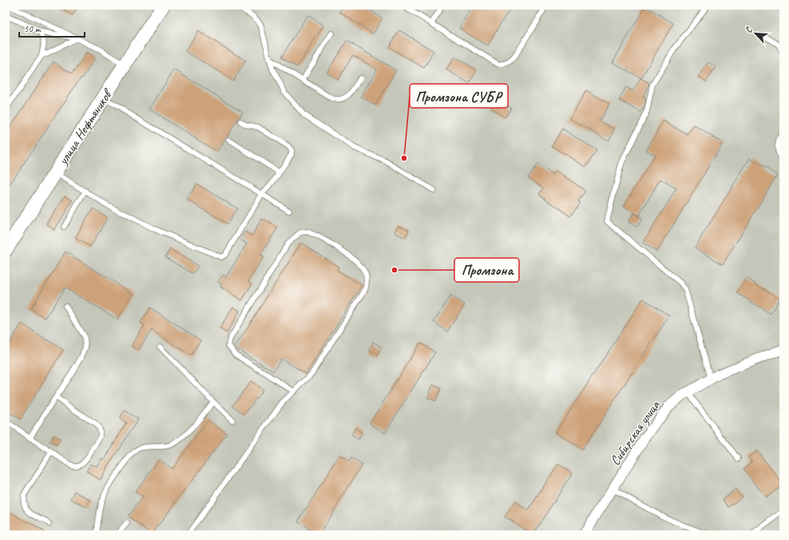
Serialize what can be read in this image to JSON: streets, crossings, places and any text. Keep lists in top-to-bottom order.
{
  "streets": {
    "street": ["улица Нефтяников", "Сибирская улица"]
  },
  "places": ["Промзона СУБР", "Промзона"],
  "scale_bar": "50 m",
  "north": "top left"
}
